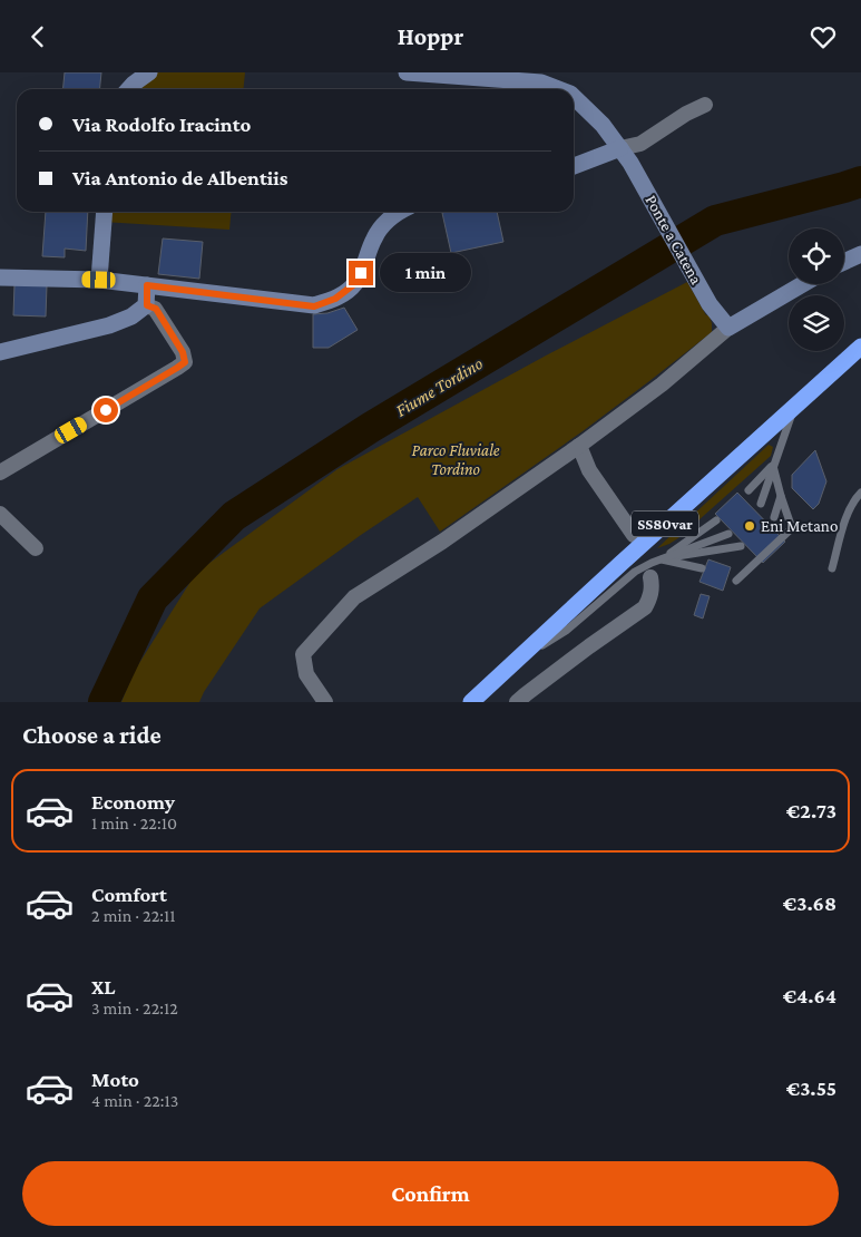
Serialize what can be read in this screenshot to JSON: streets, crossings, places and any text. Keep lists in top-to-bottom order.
{
  "streets": {
    "highway": ["SS80var"],
    "main road": ["Ponte a Catena"]
  },
  "water": ["Fiume Tordino"],
  "parks": ["Parco Fluviale Tordino"],
  "places": ["Eni Metano"],
  "page": {
    "header": "Hoppr",
    "banner": ["Via Rodolfo Iracinto", "Via Antonio de Albentiis"],
    "bubble": "1 min",
    "heading": "Choose a ride",
    "list": [
      {
        "name": "Economy",
        "note": "1 min · 22:10",
        "value": "€2.73"
      },
      {
        "name": "Comfort",
        "note": "2 min · 22:11",
        "value": "€3.68"
      },
      {
        "name": "XL",
        "note": "3 min · 22:12",
        "value": "€4.64"
      },
      {
        "name": "Moto",
        "note": "4 min · 22:13",
        "value": "€3.55"
      }
    ],
    "buttons": "Confirm"
  }
}
